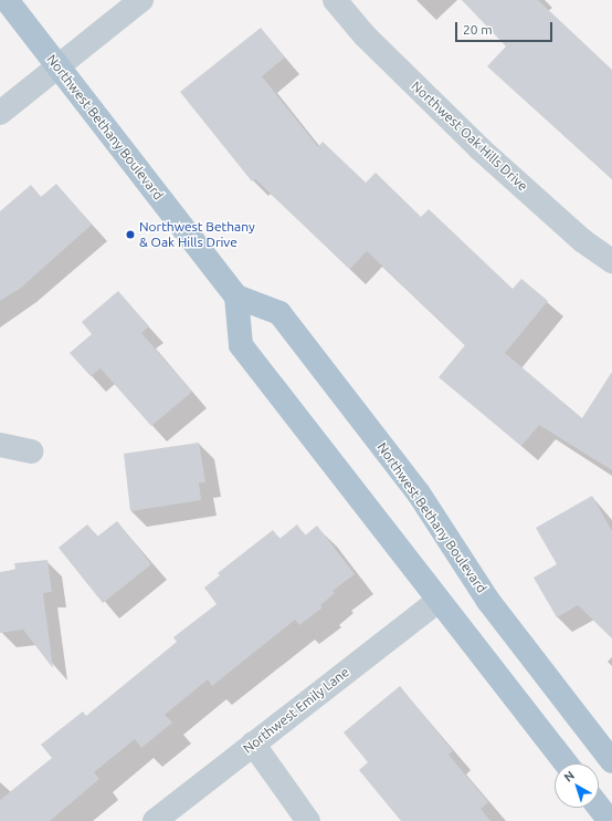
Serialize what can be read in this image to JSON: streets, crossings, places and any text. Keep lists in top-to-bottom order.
{
  "streets": {
    "main road": ["Northwest Bethany Boulevard"],
    "street": ["Northwest Oak Hills Drive", "Northwest Emily Lane"]
  },
  "places": ["Northwest Bethany & Oak Hills Drive"],
  "scale_bar": "20 m",
  "north": "top left"
}
